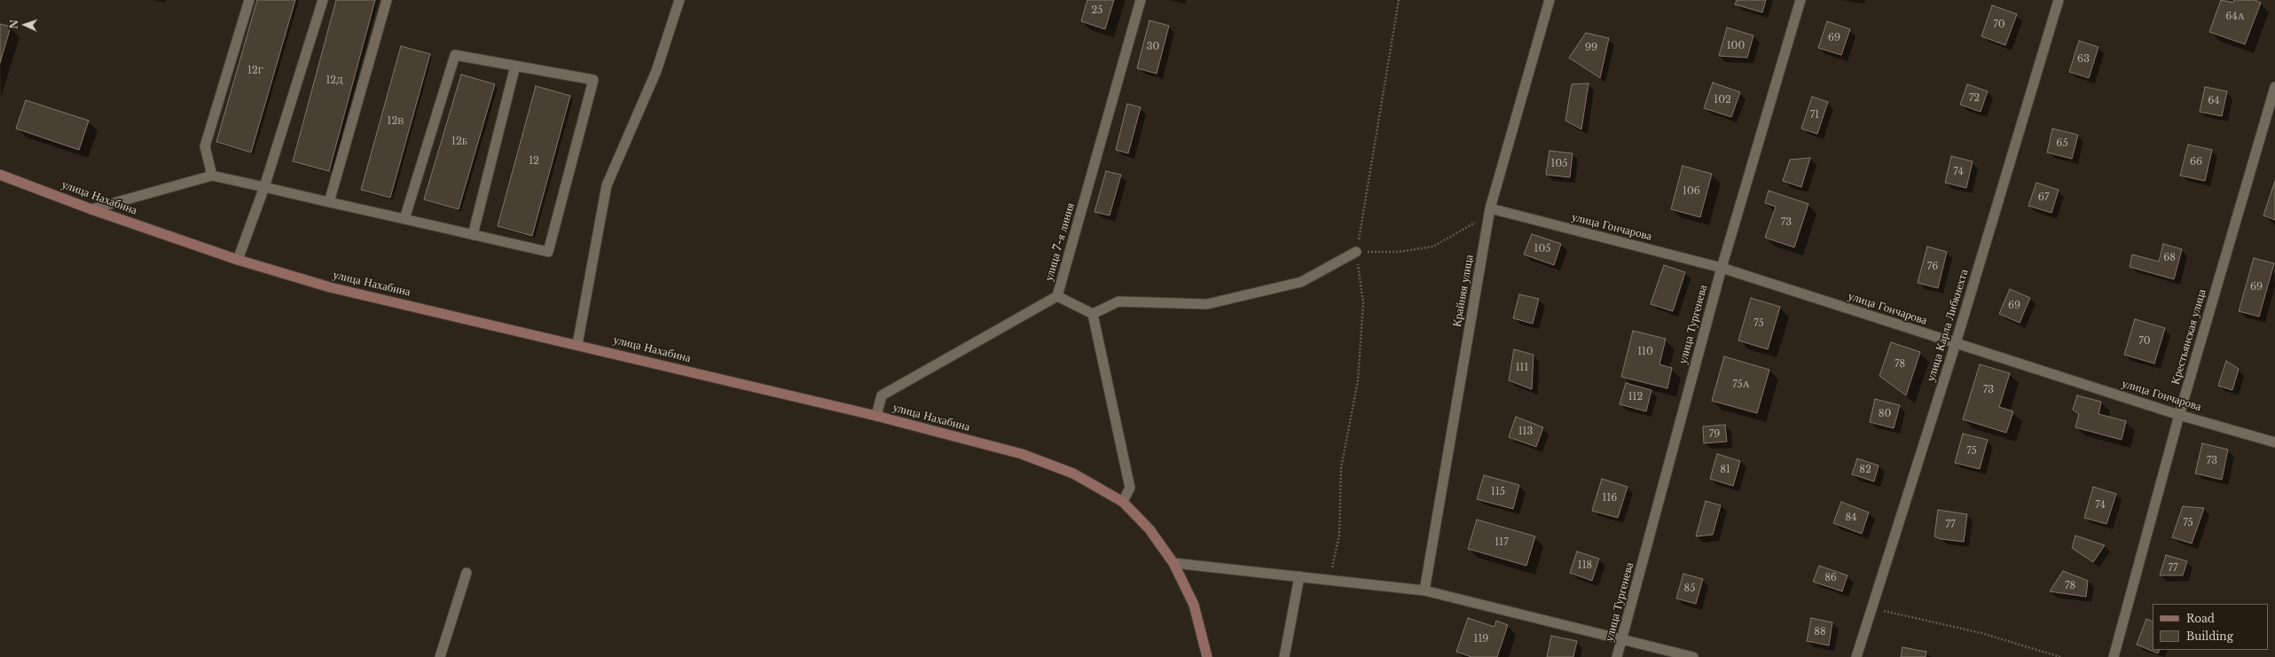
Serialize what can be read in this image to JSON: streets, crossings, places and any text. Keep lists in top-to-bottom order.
{
  "streets": {
    "main road": ["улица Нахабина"],
    "street": [
      "улица Гончарова",
      "улица 7-я линия",
      "Крайняя улица",
      "улица Тургенева",
      "улица Карла Либкнехта",
      "Крестьянская улица"
    ]
  },
  "crossings": [
    ["улица Нахабина", "улица 7-я линия"],
    ["улица Гончарова", "Крайняя улица"],
    ["улица Гончарова", "улица Тургенева"],
    ["улица Гончарова", "улица Карла Либкнехта"],
    ["улица Гончарова", "Крестьянская улица"]
  ],
  "house_numbers": [
    "25",
    "64А",
    "70",
    "69",
    "100",
    "30",
    "99",
    "63",
    "12Г",
    "12Д",
    "72",
    "102",
    "64",
    "71",
    "12В",
    "12Б",
    "65",
    "12",
    "66",
    "105",
    "74",
    "106",
    "67",
    "73",
    "105",
    "68",
    "76",
    "69",
    "69",
    "75",
    "70",
    "110",
    "78",
    "111",
    "75А",
    "73",
    "112",
    "80",
    "113",
    "79",
    "75",
    "73",
    "81",
    "82",
    "115",
    "116",
    "74",
    "84",
    "75",
    "77",
    "117",
    "118",
    "77",
    "86",
    "78",
    "85",
    "88",
    "119"
  ],
  "legend": ["Road", "Building"],
  "north": "left"
}
